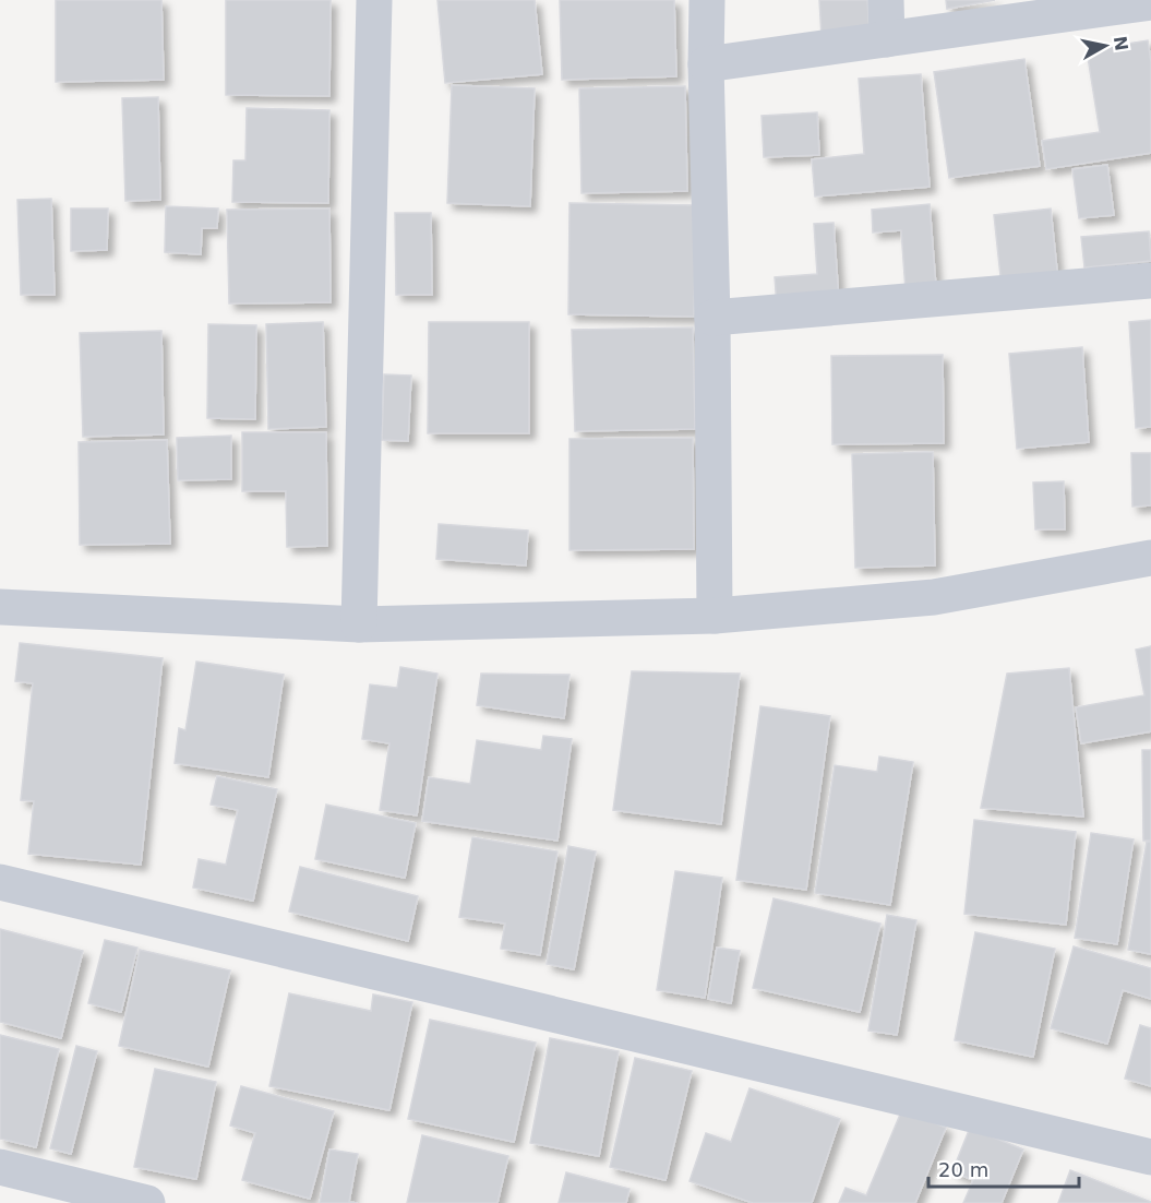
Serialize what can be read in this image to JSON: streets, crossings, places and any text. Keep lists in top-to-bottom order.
{
  "scale_bar": "20 m",
  "north": "right"
}
